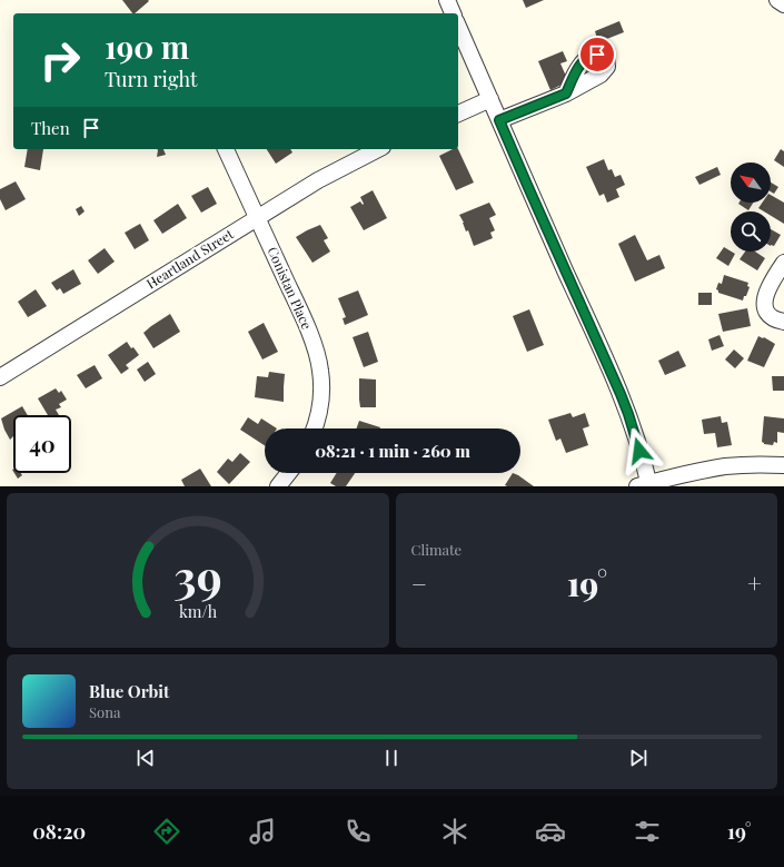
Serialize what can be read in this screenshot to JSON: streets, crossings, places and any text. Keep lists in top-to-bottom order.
{
  "streets": {
    "street": ["Heartland Street", "Conistan Place"]
  },
  "crossings": [
    ["Heartland Street", "Conistan Place"]
  ],
  "north": "top left",
  "page": {
    "turn": ["190 m", "Turn right"],
    "then": "Then",
    "limit": "40",
    "trip": "08:21 · 1 min · 260 m",
    "tile": "Climate",
    "heat": ["−", "19°", "+"],
    "song": ["Blue Orbit", "Sona"],
    "tabs": ["08:20", "19°"],
    "gauge": ["39", "km/h"]
  }
}
